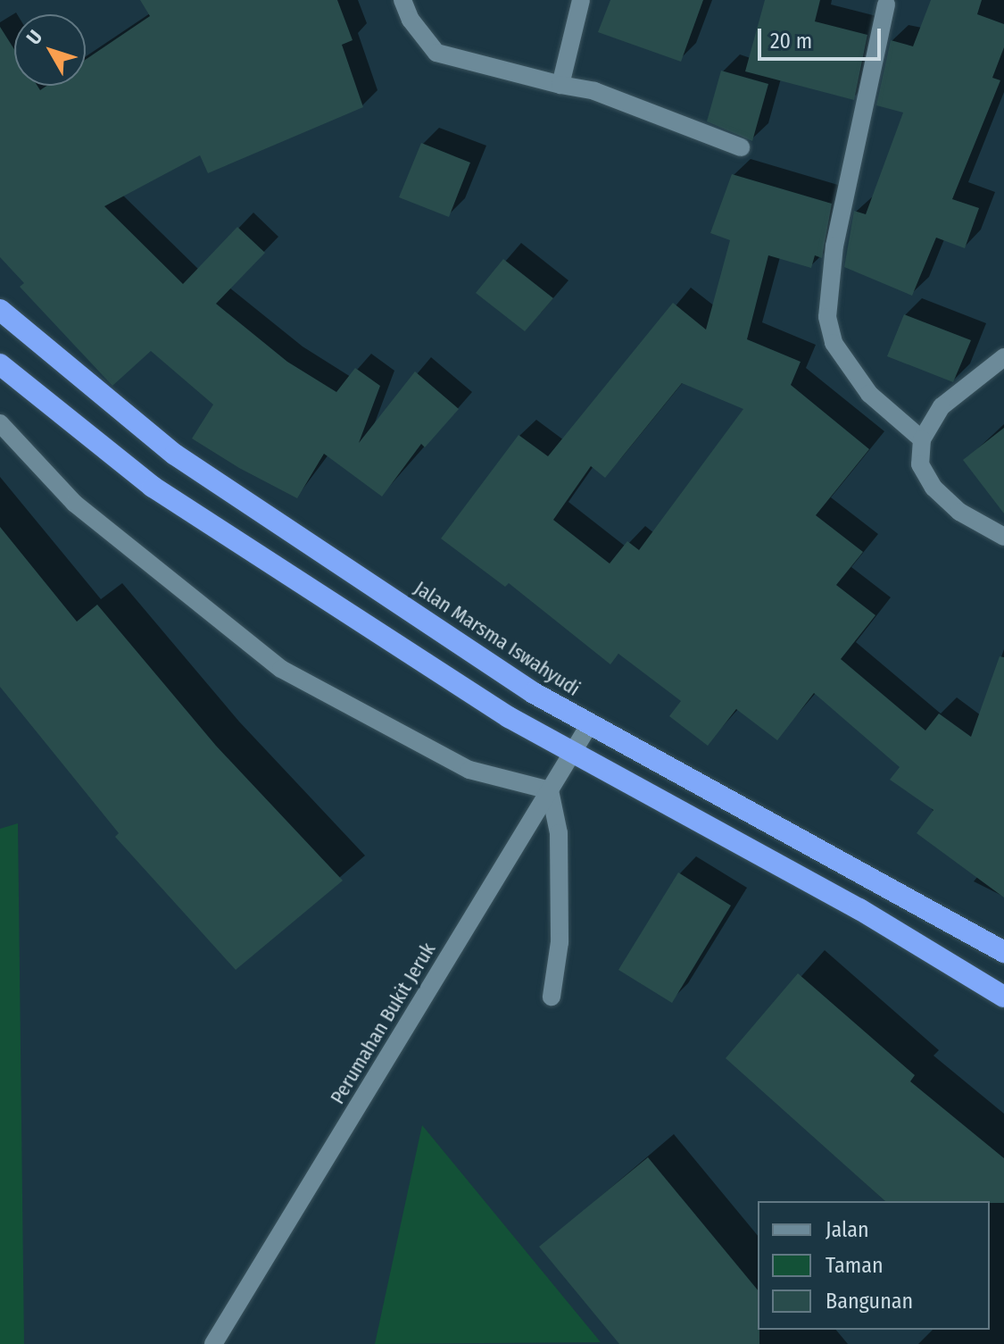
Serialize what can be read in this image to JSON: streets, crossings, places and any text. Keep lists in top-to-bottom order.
{
  "streets": {
    "highway": ["Jalan Marsma Iswahyudi"],
    "street": ["Perumahan Bukit Jeruk"]
  },
  "crossings": [
    ["Jalan Marsma Iswahyudi", "Perumahan Bukit Jeruk"]
  ],
  "legend": ["Jalan", "Taman", "Bangunan"],
  "scale_bar": "20 m",
  "north": "top left"
}
